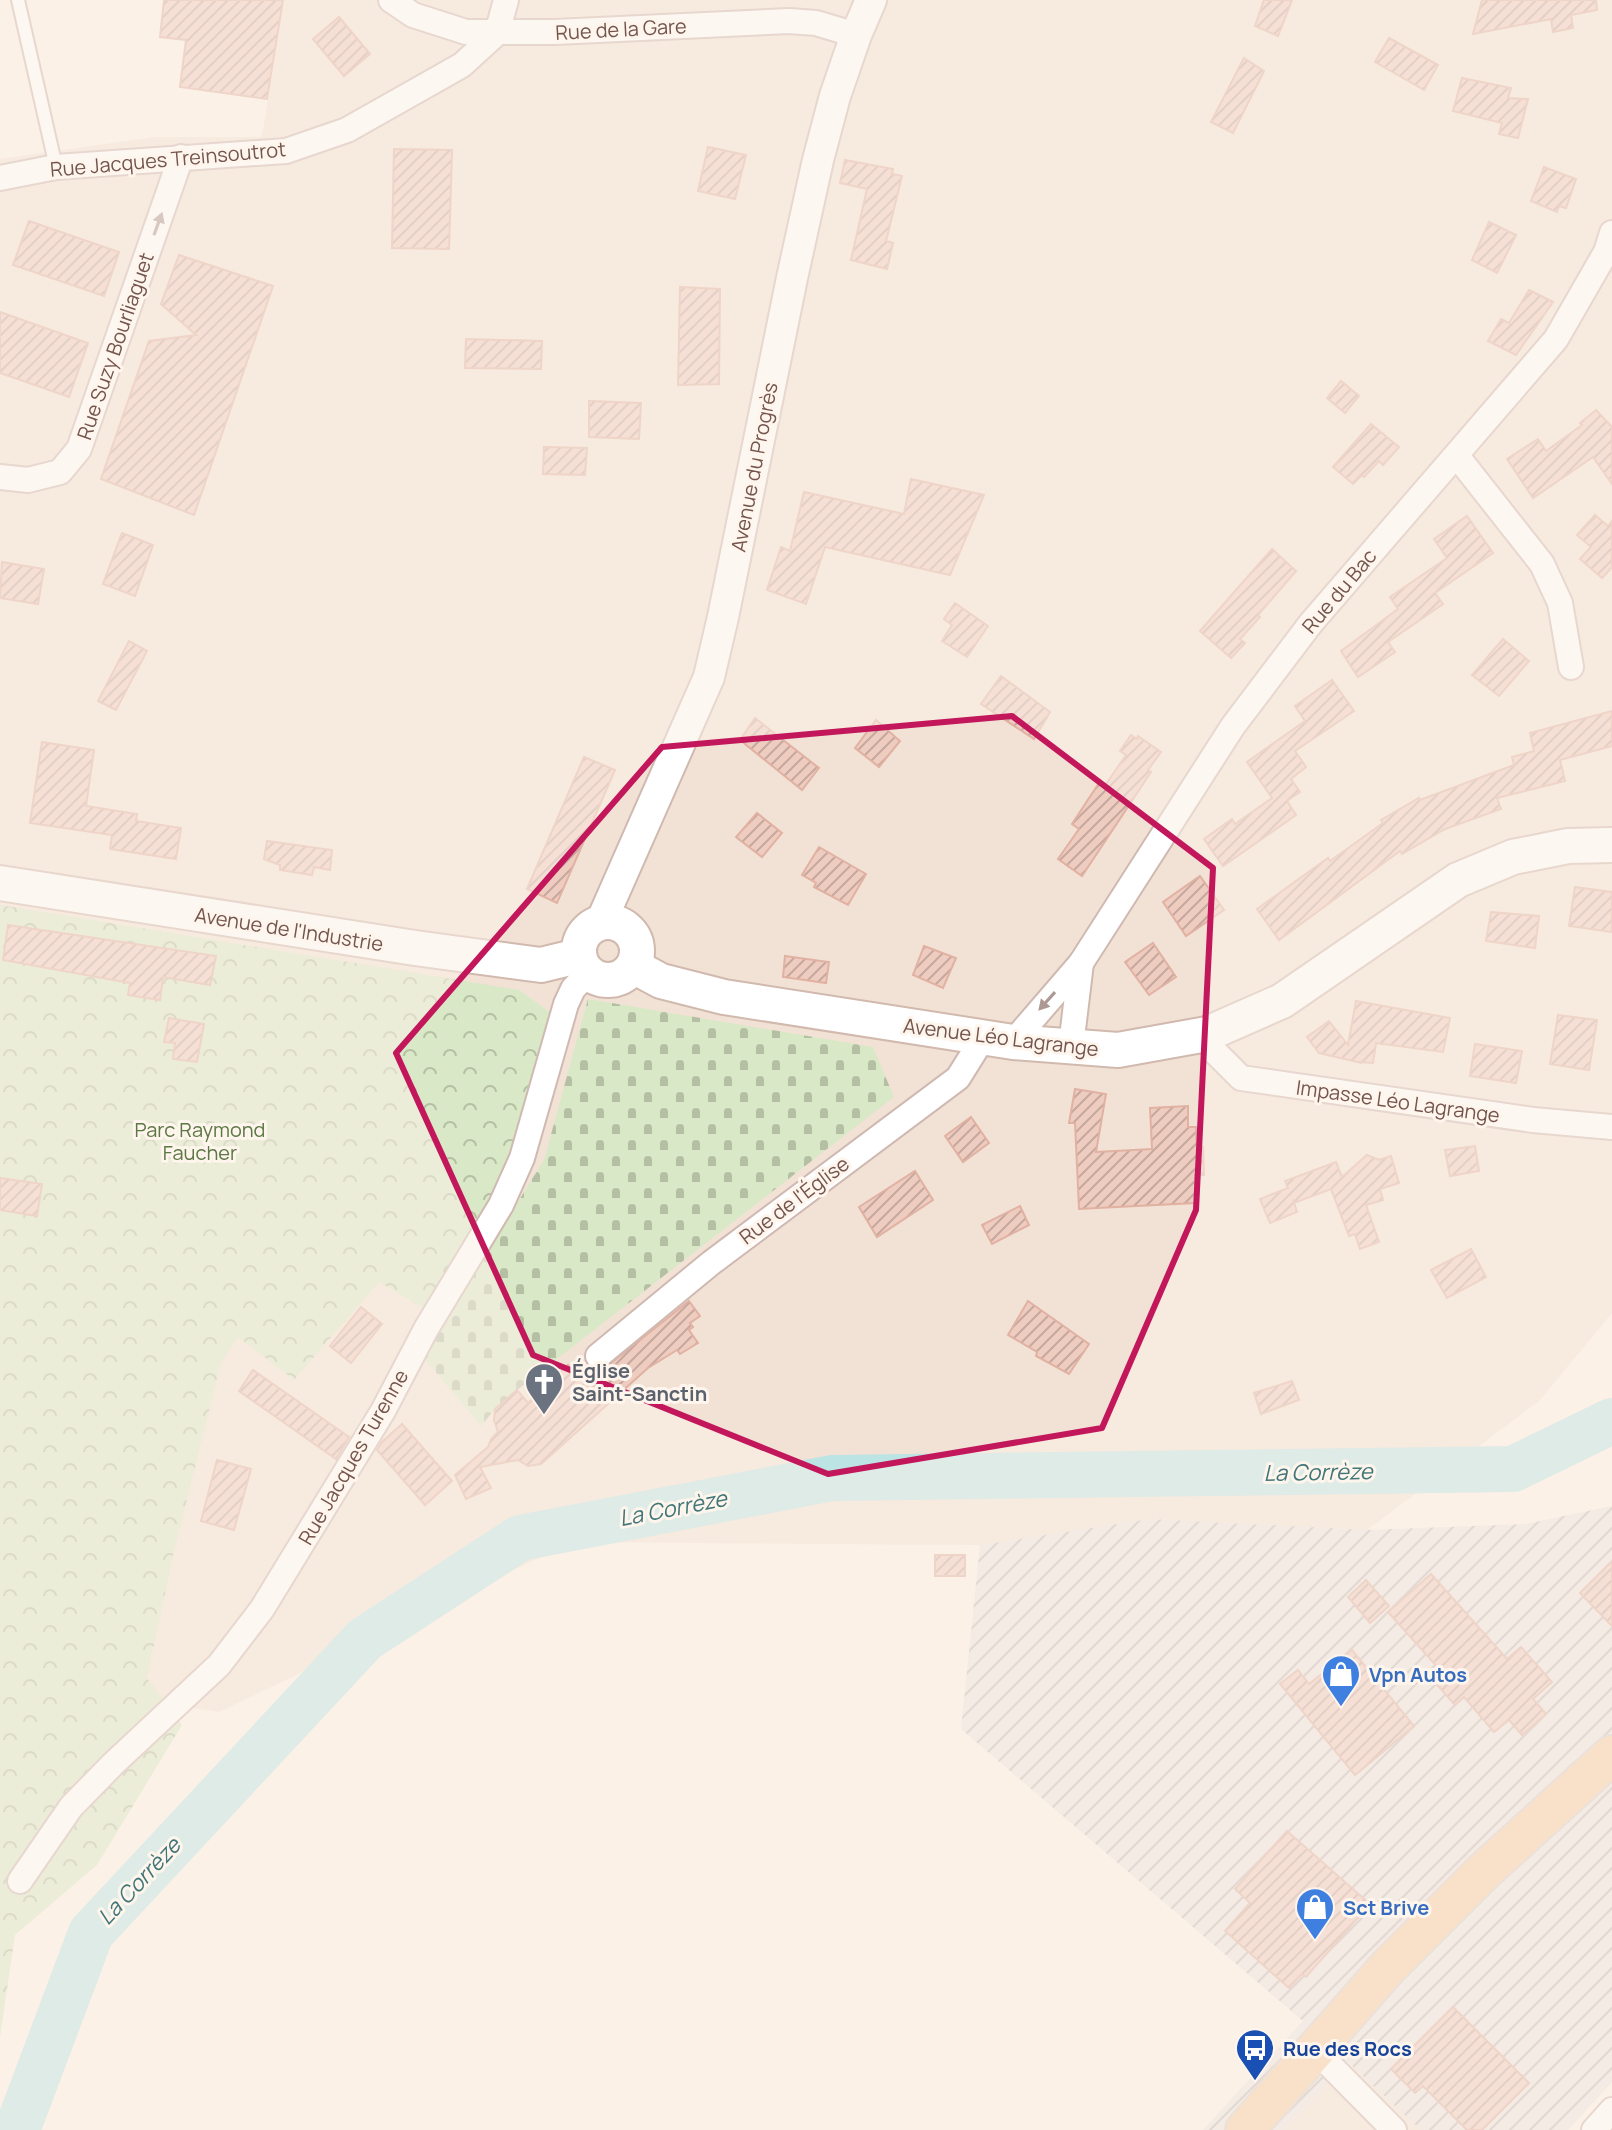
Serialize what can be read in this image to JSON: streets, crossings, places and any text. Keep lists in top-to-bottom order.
{
  "streets": {
    "main road": ["Avenue de l'Industrie", "Avenue Léo Lagrange"],
    "street": [
      "Rue de la Gare",
      "Rue Jacques Treinsoutrot",
      "Rue Suzy Bourliaguet",
      "Avenue du Progrès",
      "Rue du Bac",
      "Impasse Léo Lagrange",
      "Rue de l'Église",
      "Rue Jacques Turenne"
    ]
  },
  "crossings": [
    ["Rue de la Gare", "Rue Jacques Treinsoutrot"],
    ["Rue de la Gare", "Avenue du Progrès"],
    ["Rue Jacques Treinsoutrot", "Rue Suzy Bourliaguet"],
    ["Avenue du Progrès", "Avenue de l'Industrie"],
    ["Avenue du Progrès", "Avenue Léo Lagrange"],
    ["Avenue du Progrès", "Rue Jacques Turenne"],
    ["Rue du Bac", "Avenue Léo Lagrange"],
    ["Rue du Bac", "Rue de l'Église"],
    ["Avenue de l'Industrie", "Avenue Léo Lagrange"],
    ["Avenue de l'Industrie", "Rue Jacques Turenne"],
    ["Avenue Léo Lagrange", "Impasse Léo Lagrange"],
    ["Avenue Léo Lagrange", "Rue de l'Église"],
    ["Avenue Léo Lagrange", "Rue Jacques Turenne"]
  ],
  "one_way": ["Rue Suzy Bourliaguet"],
  "water": ["La Corrèze"],
  "parks": ["Parc Raymond Faucher"],
  "places": {
    "church": ["Église Saint-Sanctin"],
    "shop": ["Vpn Autos", "Sct Brive"],
    "bus stop": ["Rue des Rocs"]
  }
}
